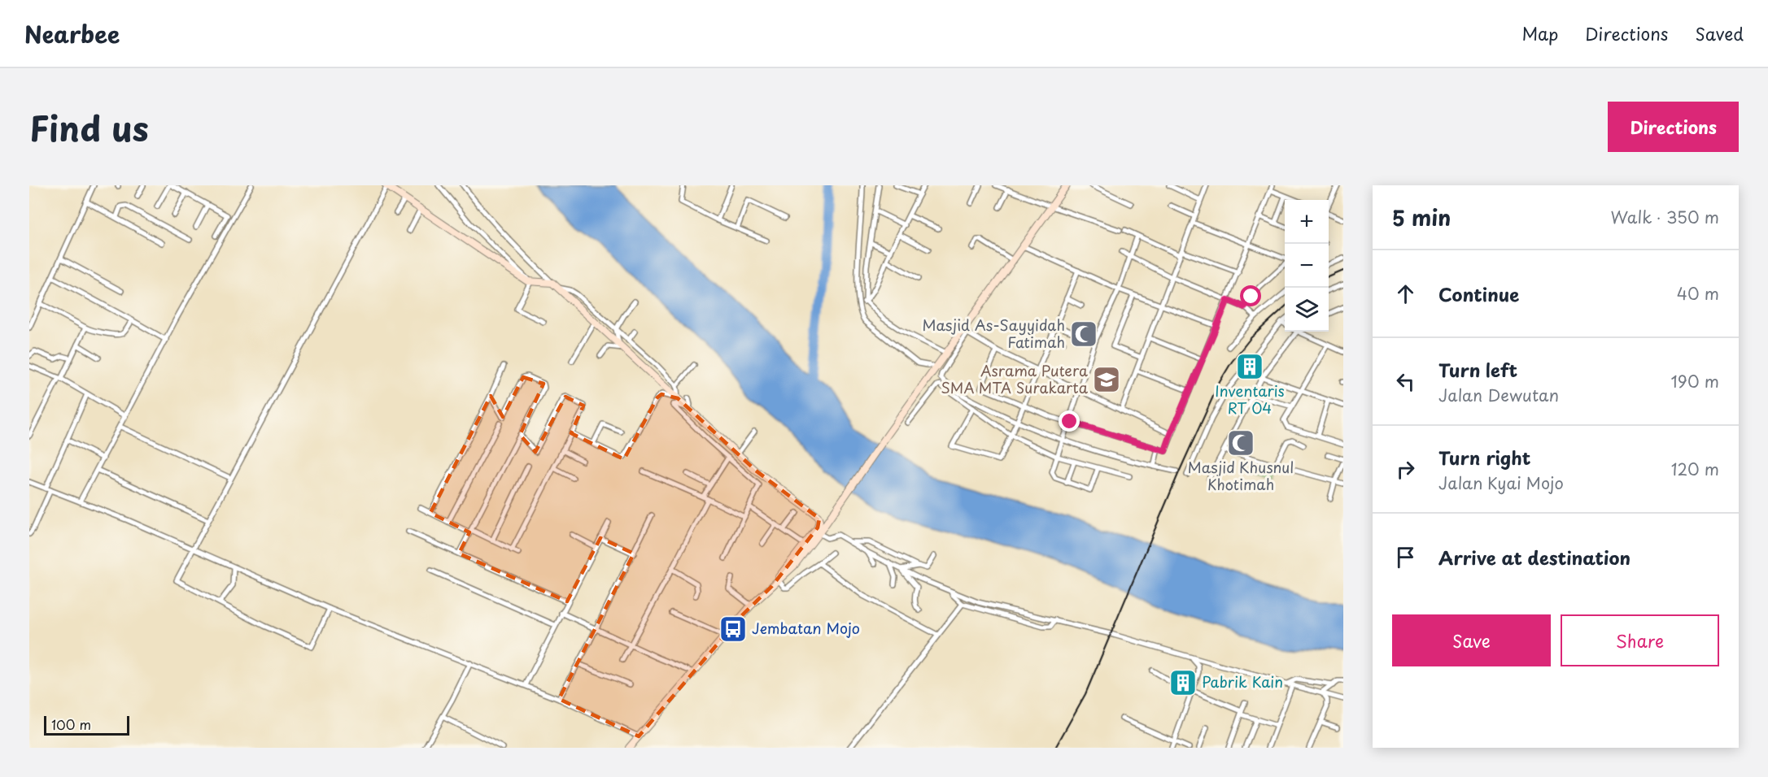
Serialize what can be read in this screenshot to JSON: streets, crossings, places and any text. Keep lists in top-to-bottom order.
{
  "places": {
    "mosque": ["Masjid As-Sayyidah Fatimah", "Masjid Khusnul Khotimah"],
    "building": ["Inventaris RT 04", "Pabrik Kain"],
    "school or university": ["Asrama Putera SMA MTA Surakarta"],
    "bus stop": ["Jembatan Mojo"]
  },
  "scale_bar": "100 m",
  "page": {
    "header": "Nearbee",
    "nav": ["Map", "Directions", "Saved"],
    "title": "Find us",
    "buttons": [
      "Directions",
      ["Save", "Share"]
    ],
    "heading": ["5 min", "Walk · 350 m"],
    "map_buttons": ["+", "−"],
    "list": [
      ["Continue", "40 m"],
      ["Turn left", "Jalan Dewutan", "190 m"],
      ["Turn right", "Jalan Kyai Mojo", "120 m"],
      "Arrive at destination"
    ],
    "scale": "100 m"
  }
}
